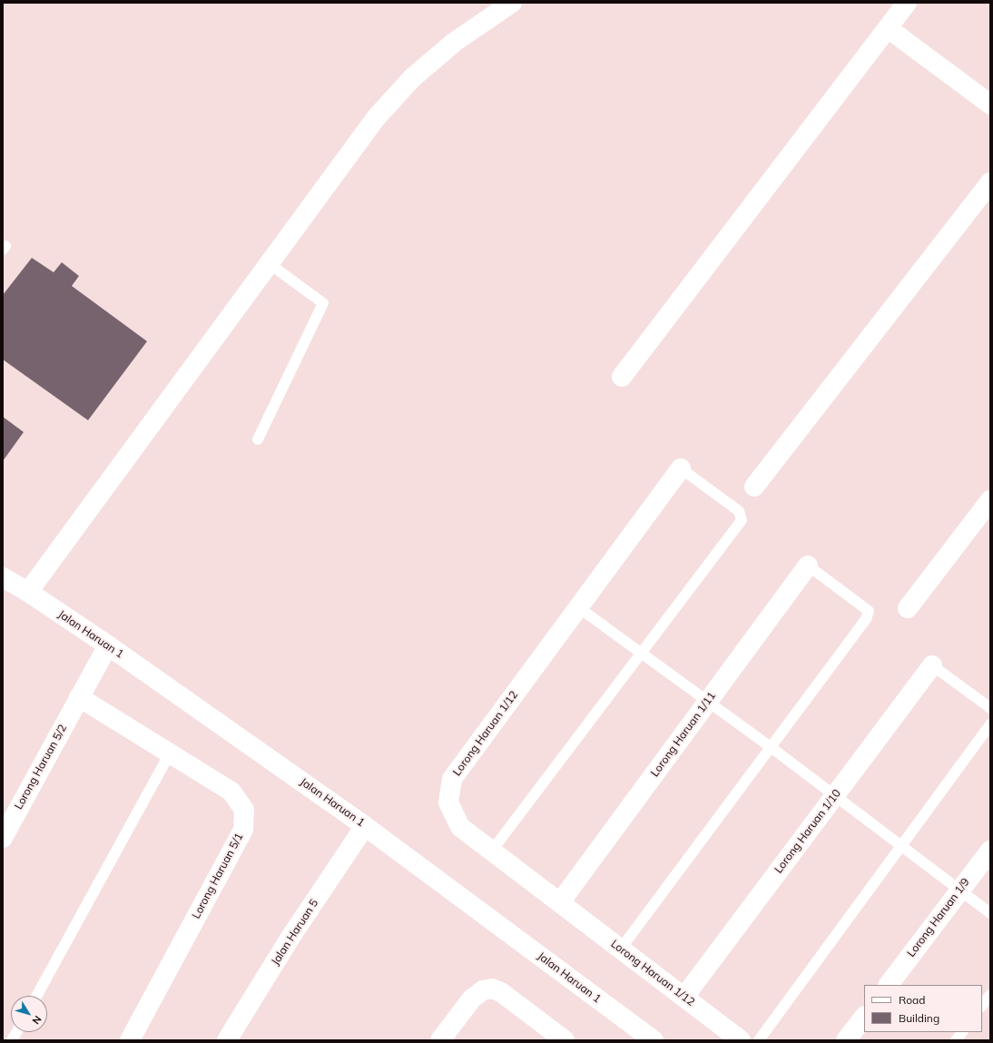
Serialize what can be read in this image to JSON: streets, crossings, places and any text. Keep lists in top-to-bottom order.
{
  "streets": {
    "street": [
      "Jalan Haruan 1",
      "Lorong Haruan 1/12",
      "Lorong Haruan 1/11",
      "Lorong Haruan 5/2",
      "Lorong Haruan 1/10",
      "Lorong Haruan 5/1",
      "Lorong Haruan 1/9",
      "Jalan Haruan 5"
    ]
  },
  "crossings": [
    ["Jalan Haruan 1", "Lorong Haruan 5/2"],
    ["Jalan Haruan 1", "Jalan Haruan 5"],
    ["Lorong Haruan 1/12", "Lorong Haruan 1/11"],
    ["Lorong Haruan 1/12", "Lorong Haruan 1/10"],
    ["Lorong Haruan 5/2", "Lorong Haruan 5/1"]
  ],
  "legend": ["Road", "Building"],
  "north": "bottom right"
}
